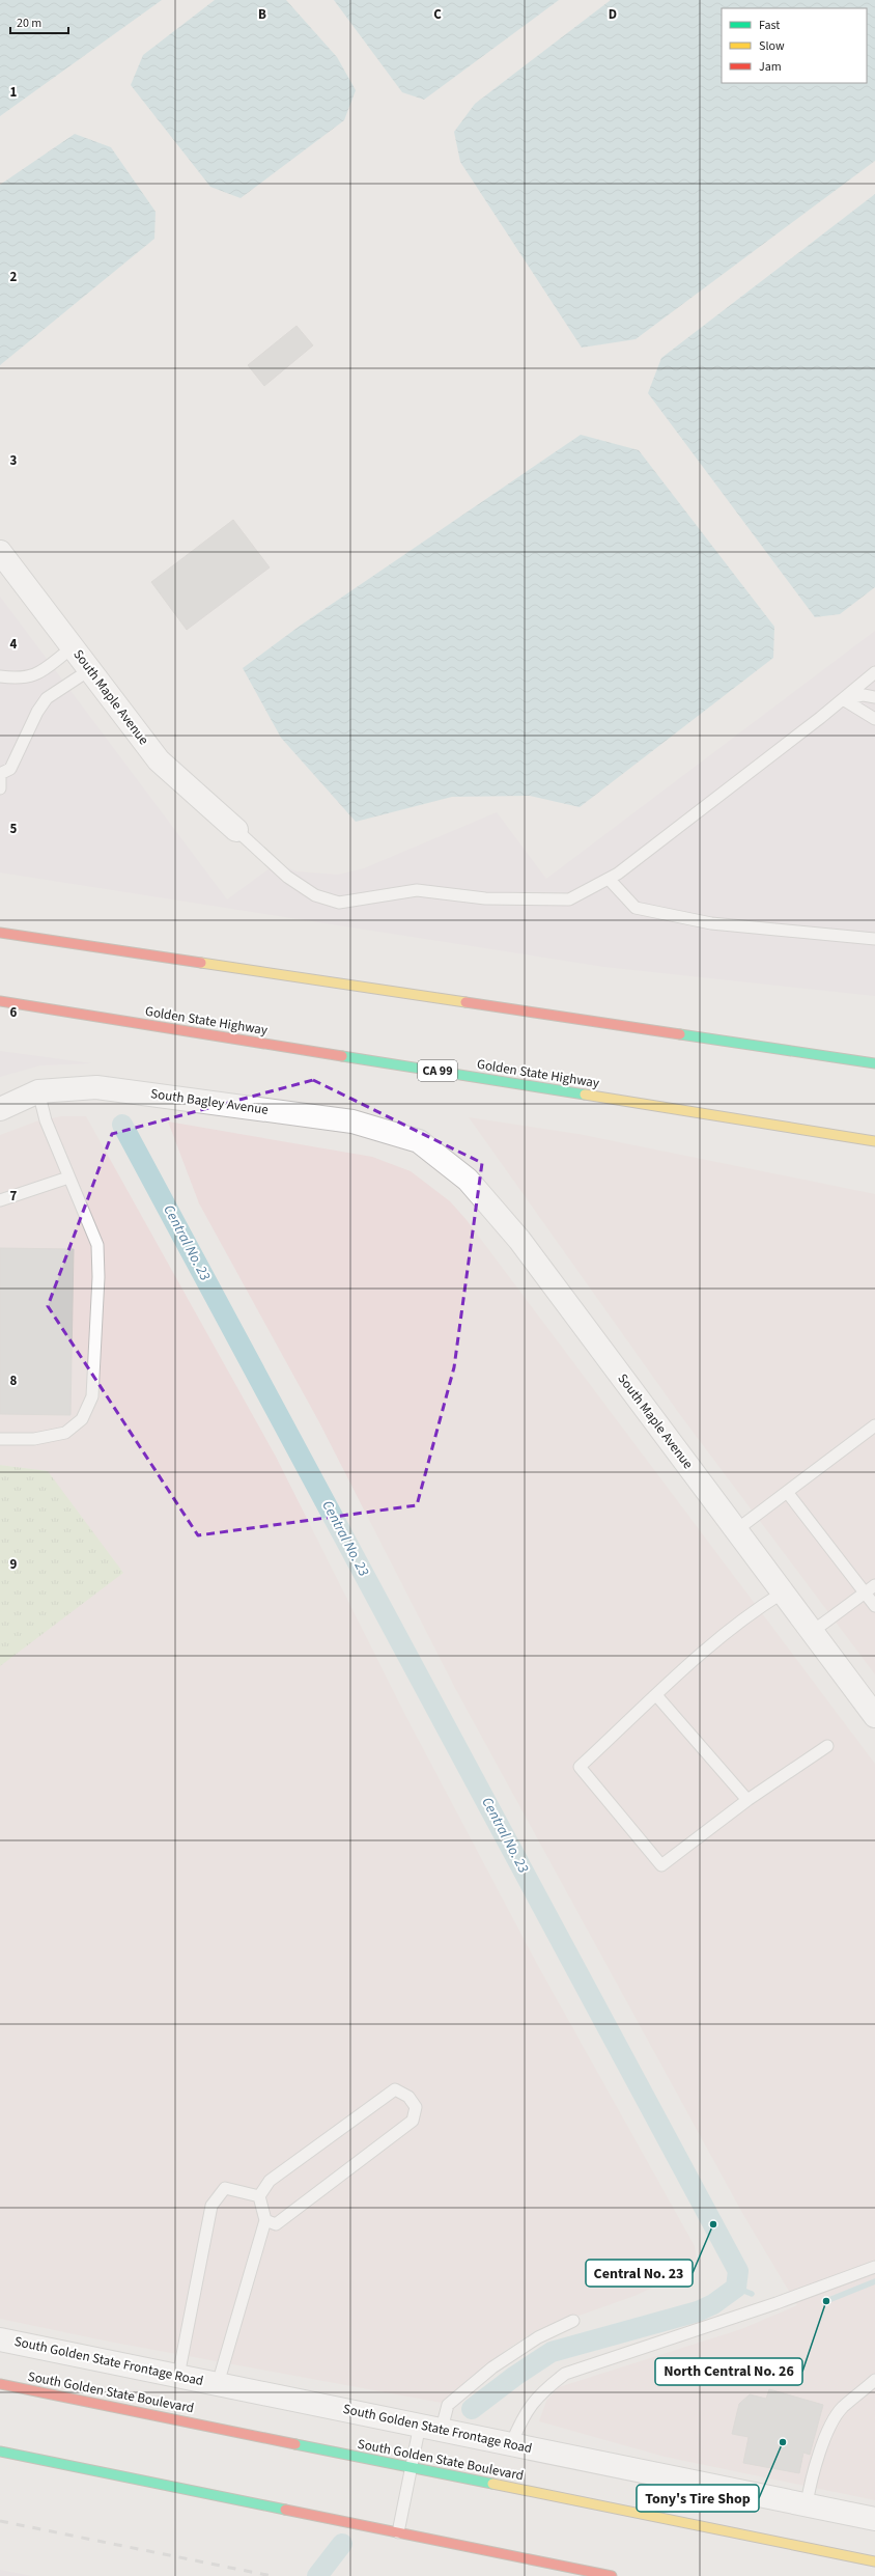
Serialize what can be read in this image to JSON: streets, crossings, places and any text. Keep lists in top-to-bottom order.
{
  "streets": {
    "main road": ["Golden State Highway", "CA 99", "South Golden State Boulevard"],
    "street": ["South Maple Avenue", "South Bagley Avenue", "South Golden State Frontage Road"]
  },
  "crossings": [
    ["South Maple Avenue", "South Bagley Avenue"]
  ],
  "water": ["Central No. 23"],
  "places": ["Central No. 23", "North Central No. 26", "Tony's Tire Shop"],
  "legend": ["Fast", "Slow", "Jam"],
  "scale_bar": "20 m",
  "grid": {
    "columns": ["B", "C", "D"],
    "rows": [
      "1",
      "2",
      "3",
      "4",
      "5",
      "6",
      "7",
      "8",
      "9"
    ]
  }
}
